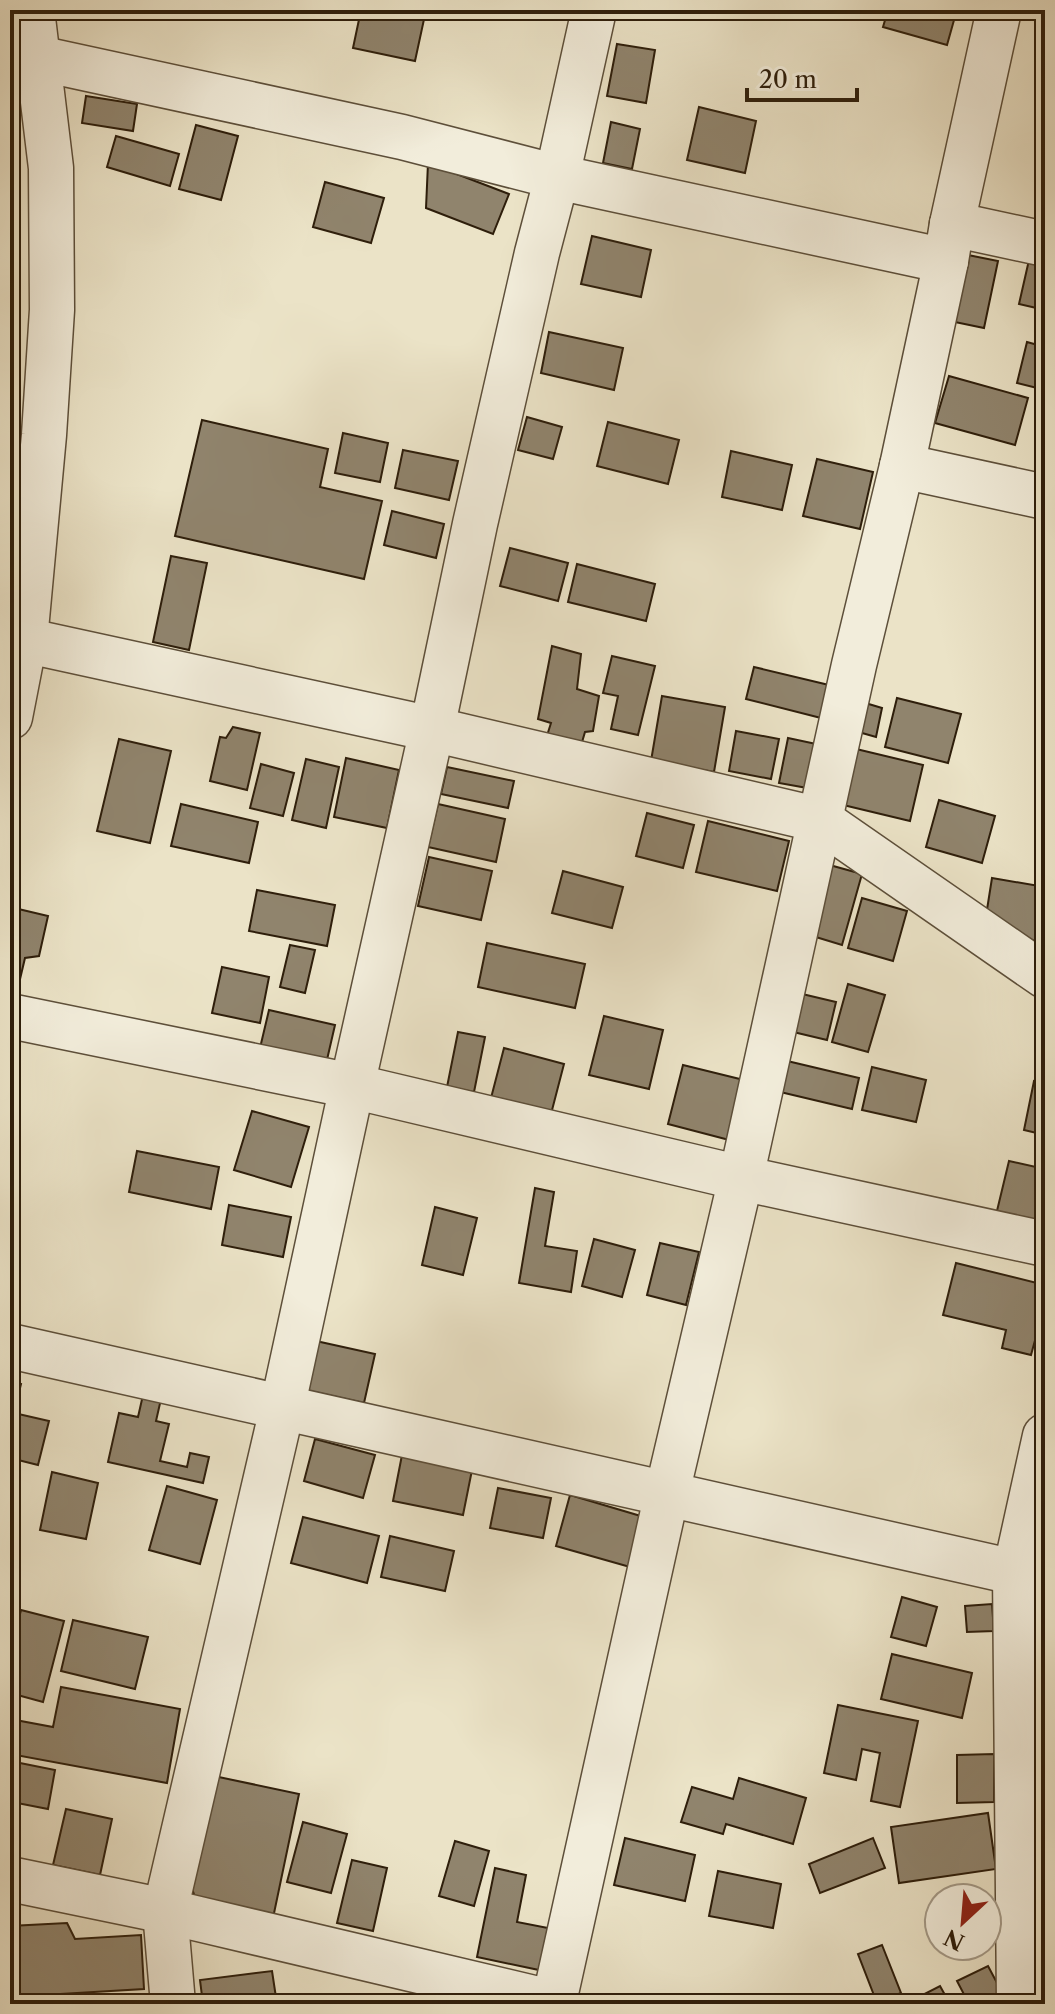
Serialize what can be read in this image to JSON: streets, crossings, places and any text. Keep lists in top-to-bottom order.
{
  "scale_bar": "20 m",
  "north": "bottom left"
}
